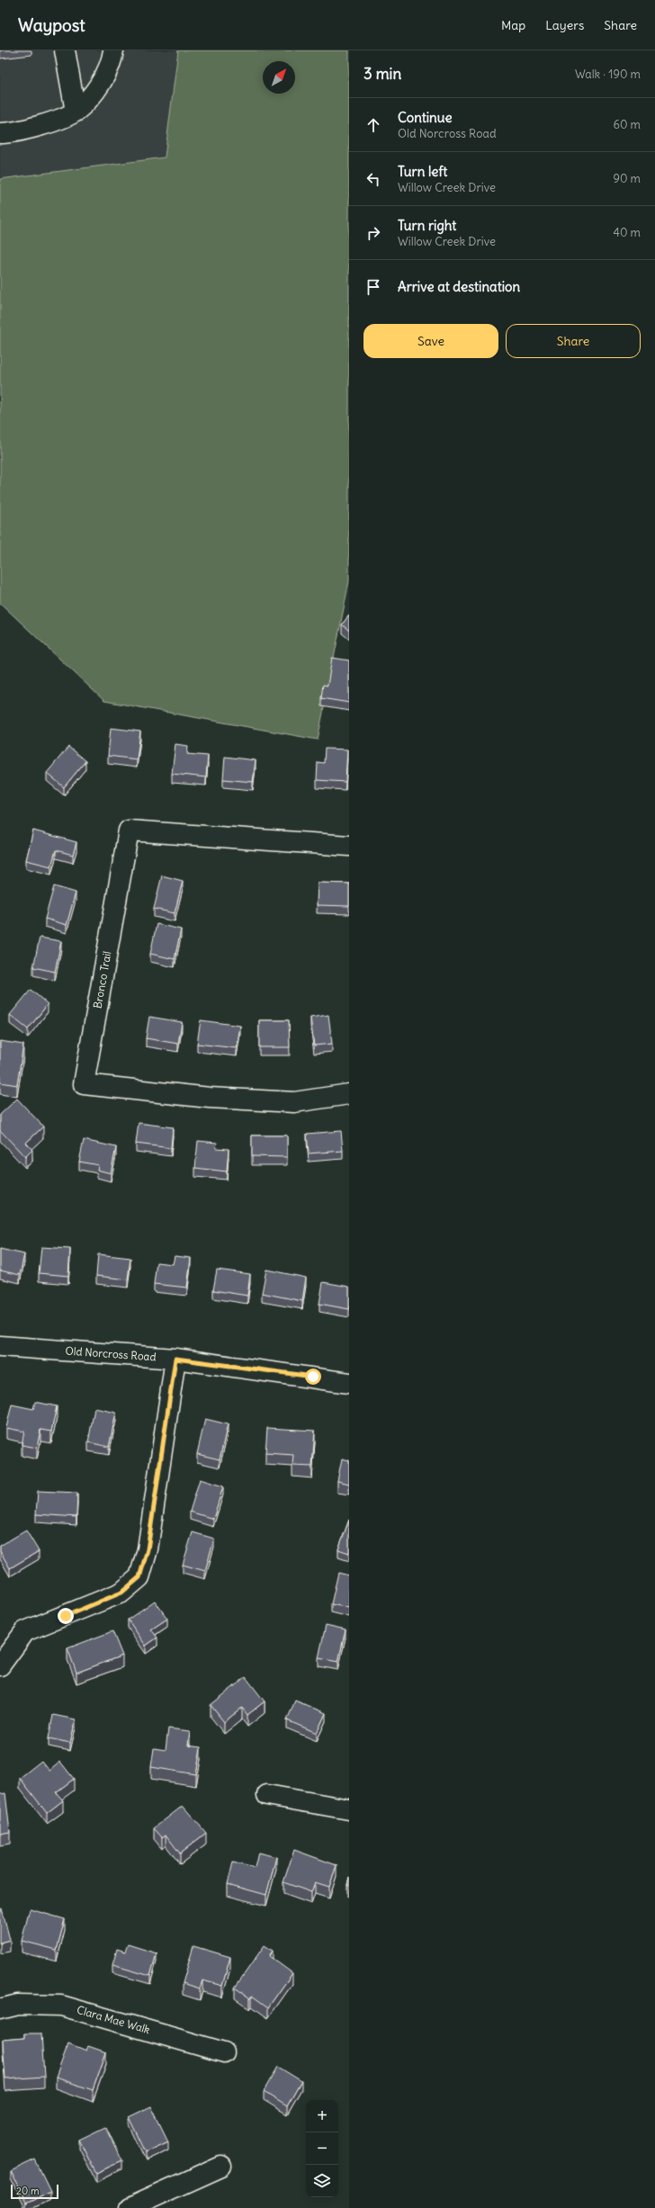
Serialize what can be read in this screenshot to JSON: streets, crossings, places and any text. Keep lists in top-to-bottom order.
{
  "streets": {
    "street": ["Bronco Trail", "Old Norcross Road", "Clara Mae Walk"]
  },
  "scale_bar": "20 m",
  "north": "top right",
  "page": {
    "header": "Waypost",
    "nav": ["Map", "Layers", "Share"],
    "heading": ["3 min", "Walk · 190 m"],
    "list": [
      ["Continue", "Old Norcross Road", "60 m"],
      ["Turn left", "Willow Creek Drive", "90 m"],
      ["Turn right", "Willow Creek Drive", "40 m"],
      "Arrive at destination"
    ],
    "buttons": ["Save", "Share"],
    "map_buttons": ["+", "−"],
    "scale": "20 m"
  }
}
